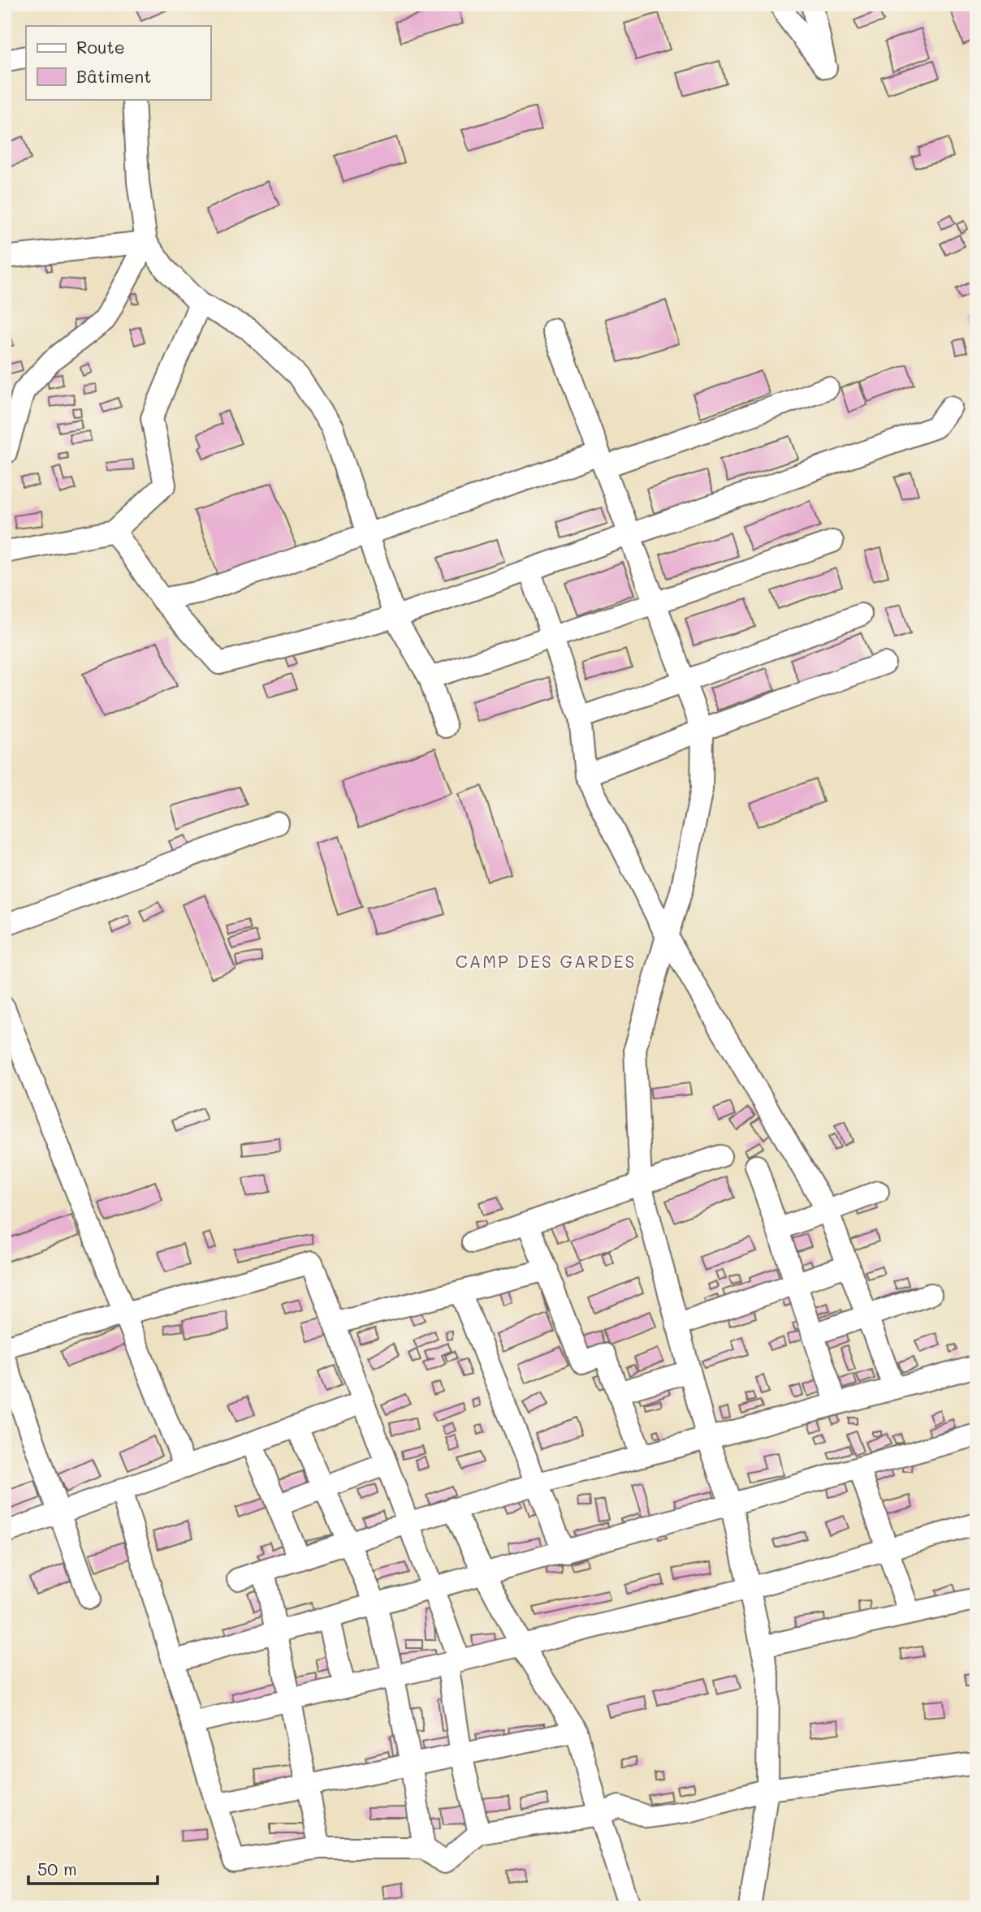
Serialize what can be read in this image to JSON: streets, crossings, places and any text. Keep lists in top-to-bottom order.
{
  "districts": ["CAMP DES GARDES"],
  "legend": ["Route", "Bâtiment"],
  "scale_bar": "50 m"
}
